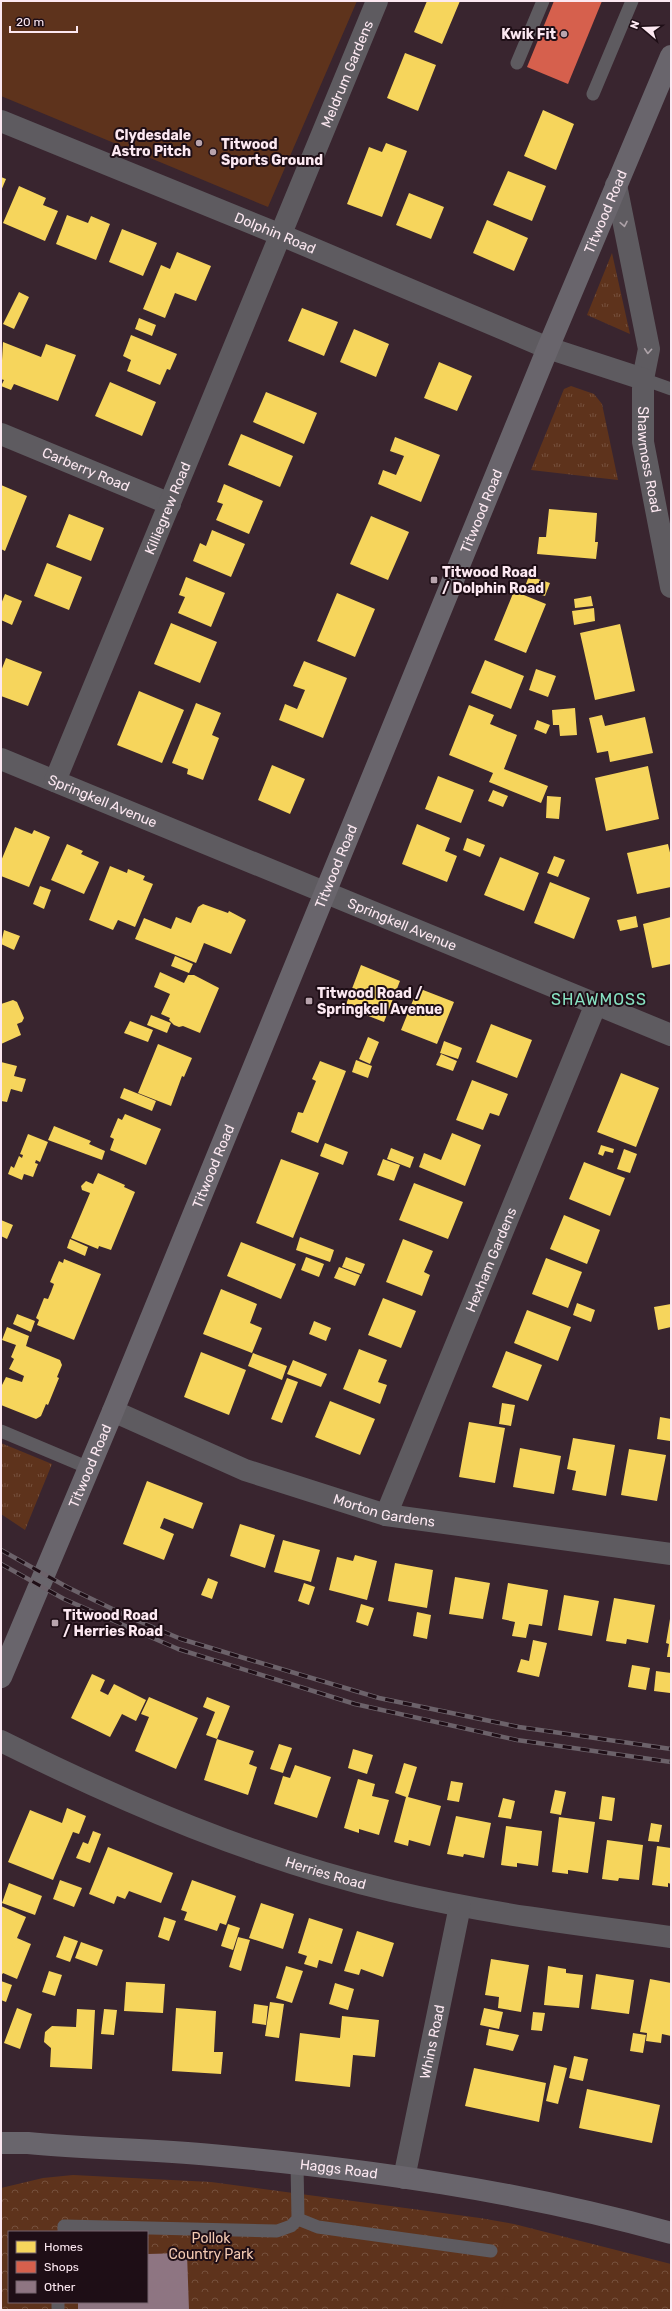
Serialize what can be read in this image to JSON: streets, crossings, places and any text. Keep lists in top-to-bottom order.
{
  "streets": {
    "main road": ["Titwood Road", "Haggs Road"],
    "street": [
      "Meldrum Gardens",
      "Dolphin Road",
      "Shawmoss Road",
      "Carberry Road",
      "Killiegrew Road",
      "Springkell Avenue",
      "Hexham Gardens",
      "Morton Gardens",
      "Herries Road",
      "Whins Road"
    ]
  },
  "crossings": [
    ["Meldrum Gardens", "Dolphin Road"],
    ["Meldrum Gardens", "Killiegrew Road"],
    ["Titwood Road", "Dolphin Road"],
    ["Titwood Road", "Shawmoss Road"],
    ["Titwood Road", "Springkell Avenue"],
    ["Titwood Road", "Morton Gardens"],
    ["Dolphin Road", "Killiegrew Road"],
    ["Carberry Road", "Killiegrew Road"],
    ["Killiegrew Road", "Springkell Avenue"],
    ["Springkell Avenue", "Hexham Gardens"],
    ["Hexham Gardens", "Morton Gardens"],
    ["Herries Road", "Whins Road"],
    ["Whins Road", "Haggs Road"]
  ],
  "one_way": ["Shawmoss Road"],
  "districts": ["SHAWMOSS"],
  "parks": ["Pollok Country Park"],
  "places": {
    "other": ["Kwik Fit", "Clydesdale Astro Pitch", "Titwood Sports Ground"],
    "transit": ["Titwood Road / Dolphin Road", "Titwood Road / Springkell Avenue", "Titwood Road / Herries Road"]
  },
  "legend": ["Homes", "Shops", "Other"],
  "scale_bar": "20 m",
  "north": "left"
}
